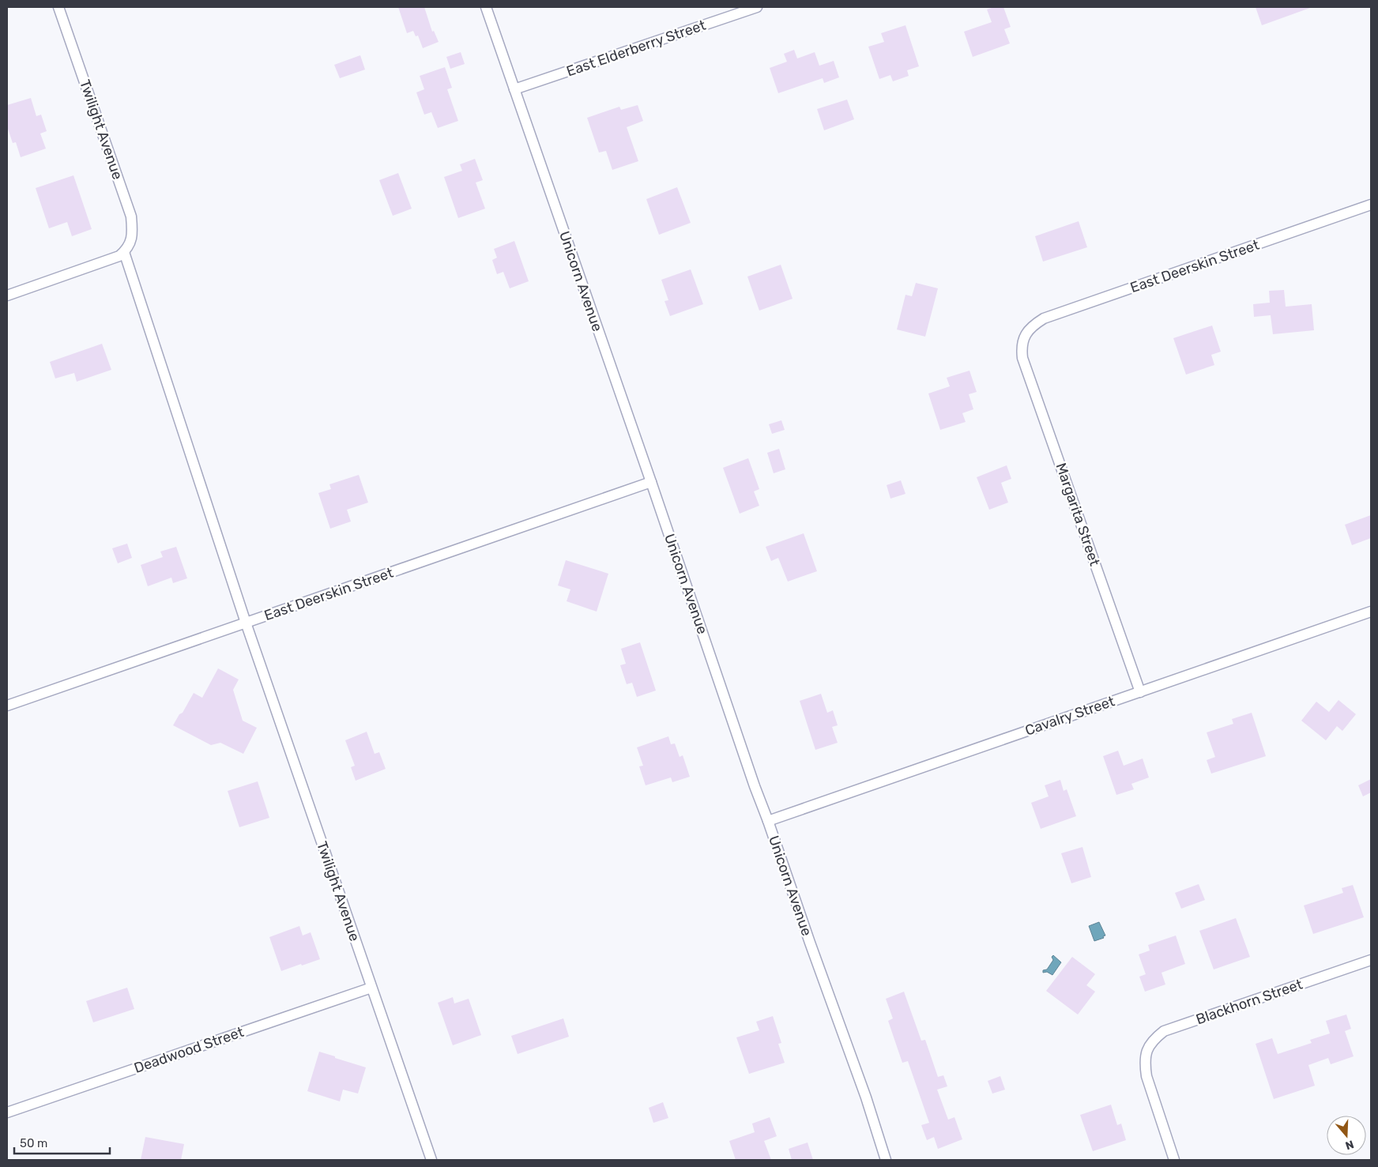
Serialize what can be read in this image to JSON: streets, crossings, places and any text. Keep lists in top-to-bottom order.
{
  "streets": {
    "street": [
      "East Elderberry Street",
      "Twilight Avenue",
      "East Deerskin Street",
      "Unicorn Avenue",
      "Margarita Street",
      "Cavalry Street",
      "Blackhorn Street",
      "Deadwood Street"
    ]
  },
  "crossings": [
    ["East Elderberry Street", "Unicorn Avenue"],
    ["Twilight Avenue", "East Deerskin Street"],
    ["Twilight Avenue", "Deadwood Street"],
    ["East Deerskin Street", "Unicorn Avenue"],
    ["East Deerskin Street", "Margarita Street"],
    ["Unicorn Avenue", "Cavalry Street"],
    ["Margarita Street", "Cavalry Street"]
  ],
  "scale_bar": "50 m",
  "north": "bottom"
}
